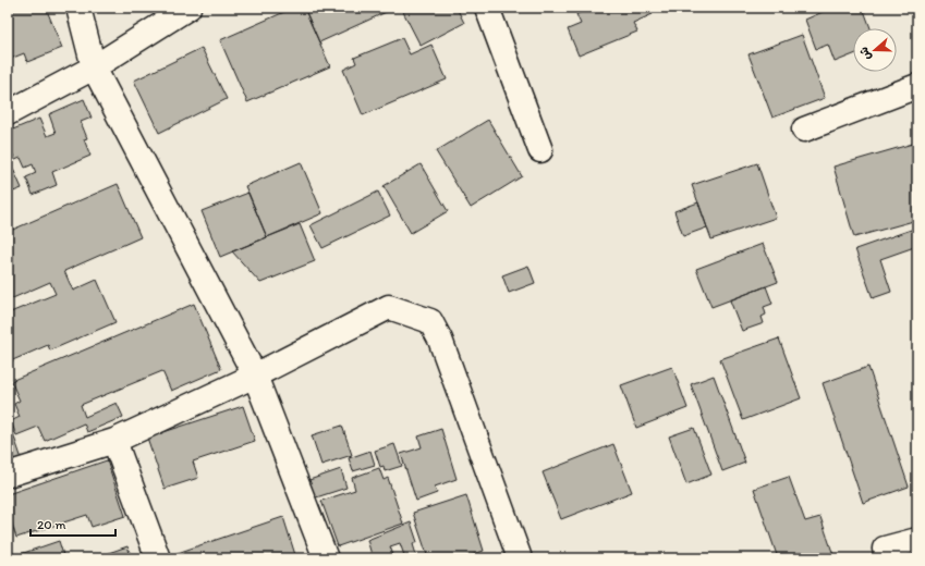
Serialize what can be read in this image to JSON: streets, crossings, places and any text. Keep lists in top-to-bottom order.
{
  "scale_bar": "20 m",
  "north": "left"
}
